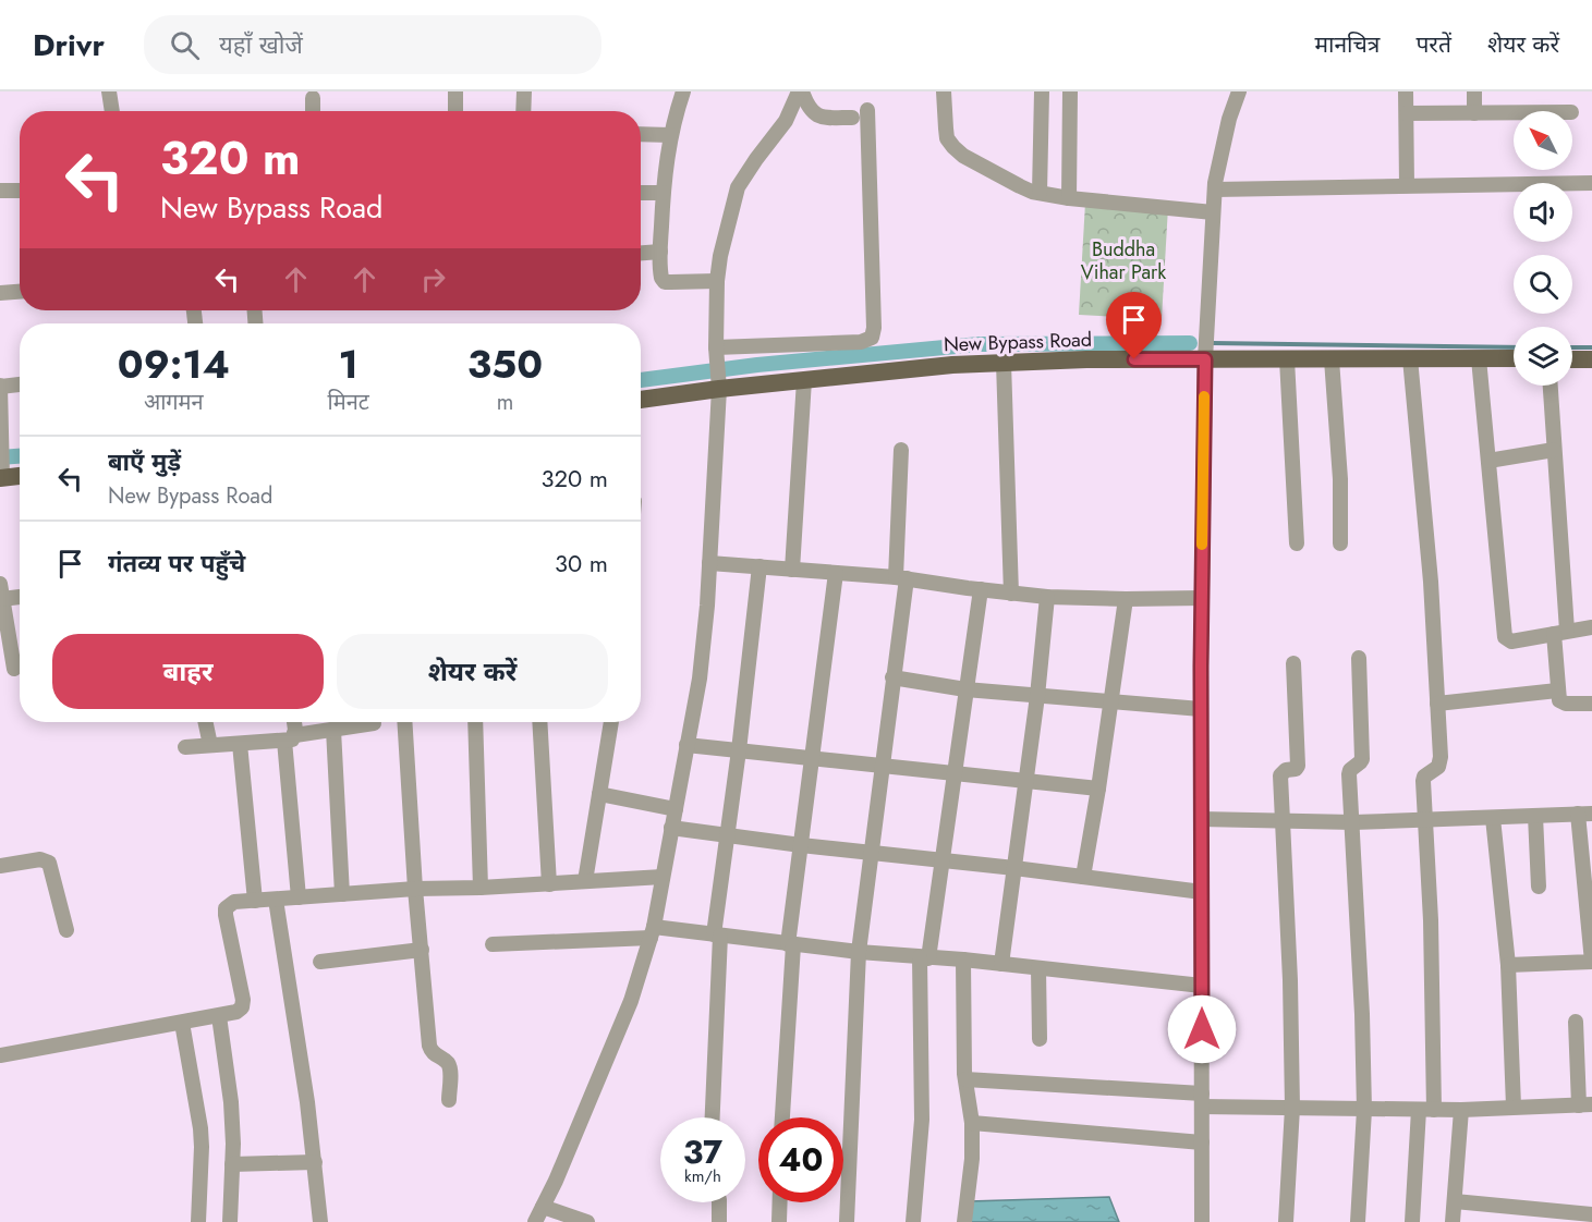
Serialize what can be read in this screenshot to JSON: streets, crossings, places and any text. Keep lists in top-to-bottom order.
{
  "streets": {
    "main road": ["New Bypass Road"]
  },
  "parks": ["Buddha Vihar Park"],
  "north": "top left",
  "page": {
    "header": "Drivr",
    "search": "यहाँ खोजें",
    "nav": ["मानचित्र", "परतें", "शेयर करें"],
    "turn": ["320 m", "New Bypass Road"],
    "eta": [
      "09:14",
      "आगमन",
      "1",
      "मिनट",
      "350",
      "m"
    ],
    "list": [
      {
        "name": "बाएँ मुड़ें",
        "note": "New Bypass Road",
        "value": "320 m"
      },
      {
        "name": "गंतव्य पर पहुँचे",
        "value": "30 m"
      }
    ],
    "buttons": ["बाहर", "शेयर करें"],
    "speed": "37 km/h",
    "limit": "40"
  }
}
